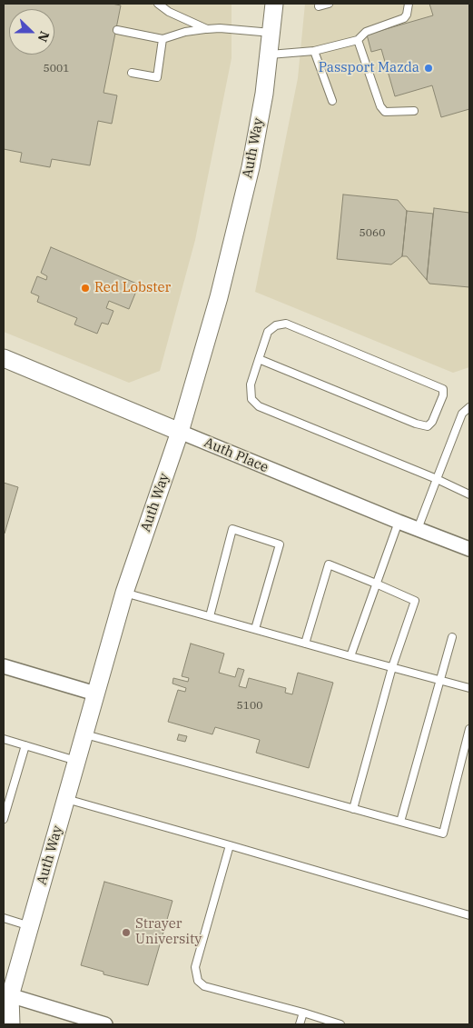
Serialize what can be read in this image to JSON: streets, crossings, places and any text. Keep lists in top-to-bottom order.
{
  "streets": {
    "street": ["Auth Way", "Auth Place"]
  },
  "crossings": [
    ["Auth Way", "Auth Place"]
  ],
  "places": ["Passport Mazda", "Red Lobster", "Strayer University"],
  "house_numbers": ["5001", "5060", "5100"],
  "north": "right"
}
